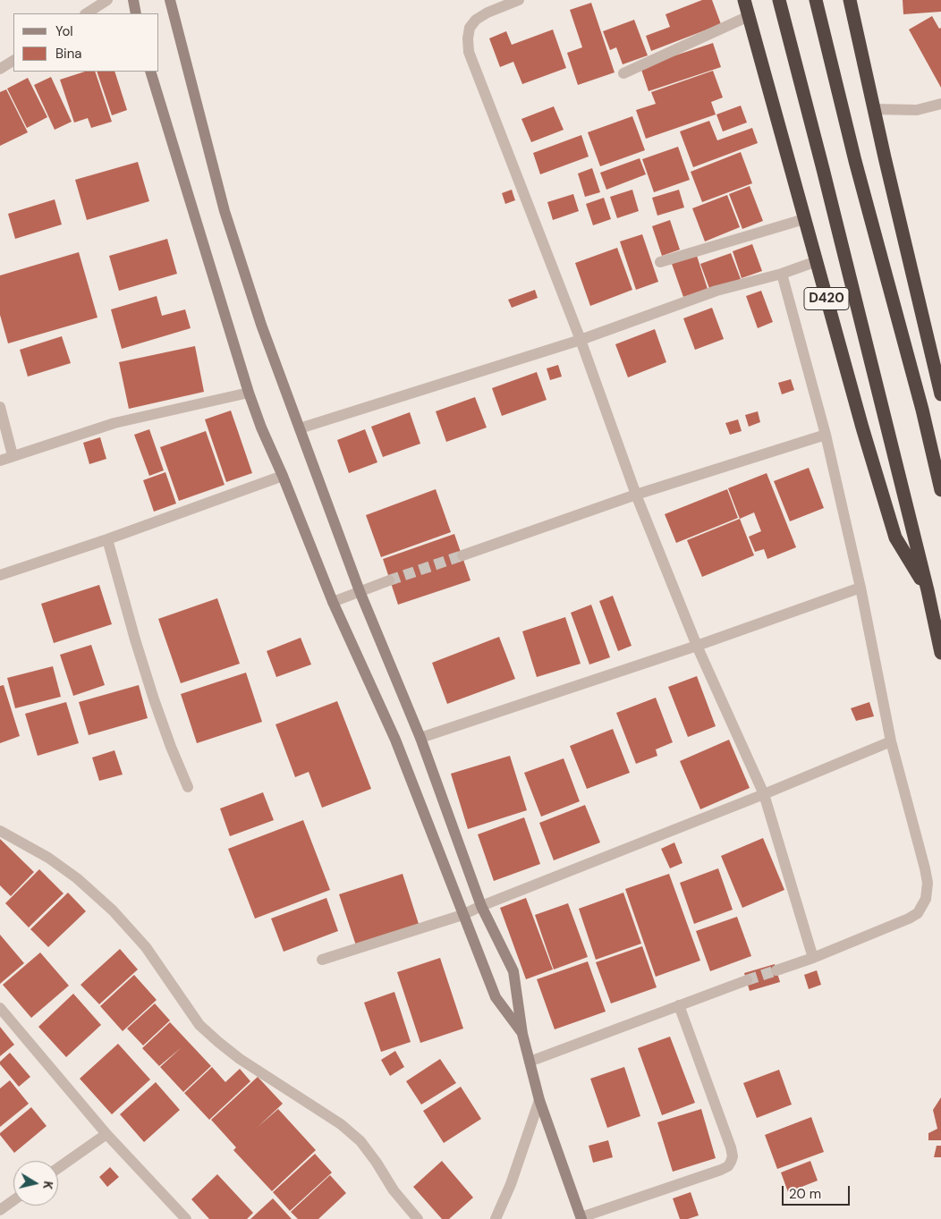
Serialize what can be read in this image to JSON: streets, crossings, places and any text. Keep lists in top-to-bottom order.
{
  "streets": {
    "highway": ["D420"]
  },
  "legend": ["Yol", "Bina"],
  "scale_bar": "20 m",
  "north": "right"
}
